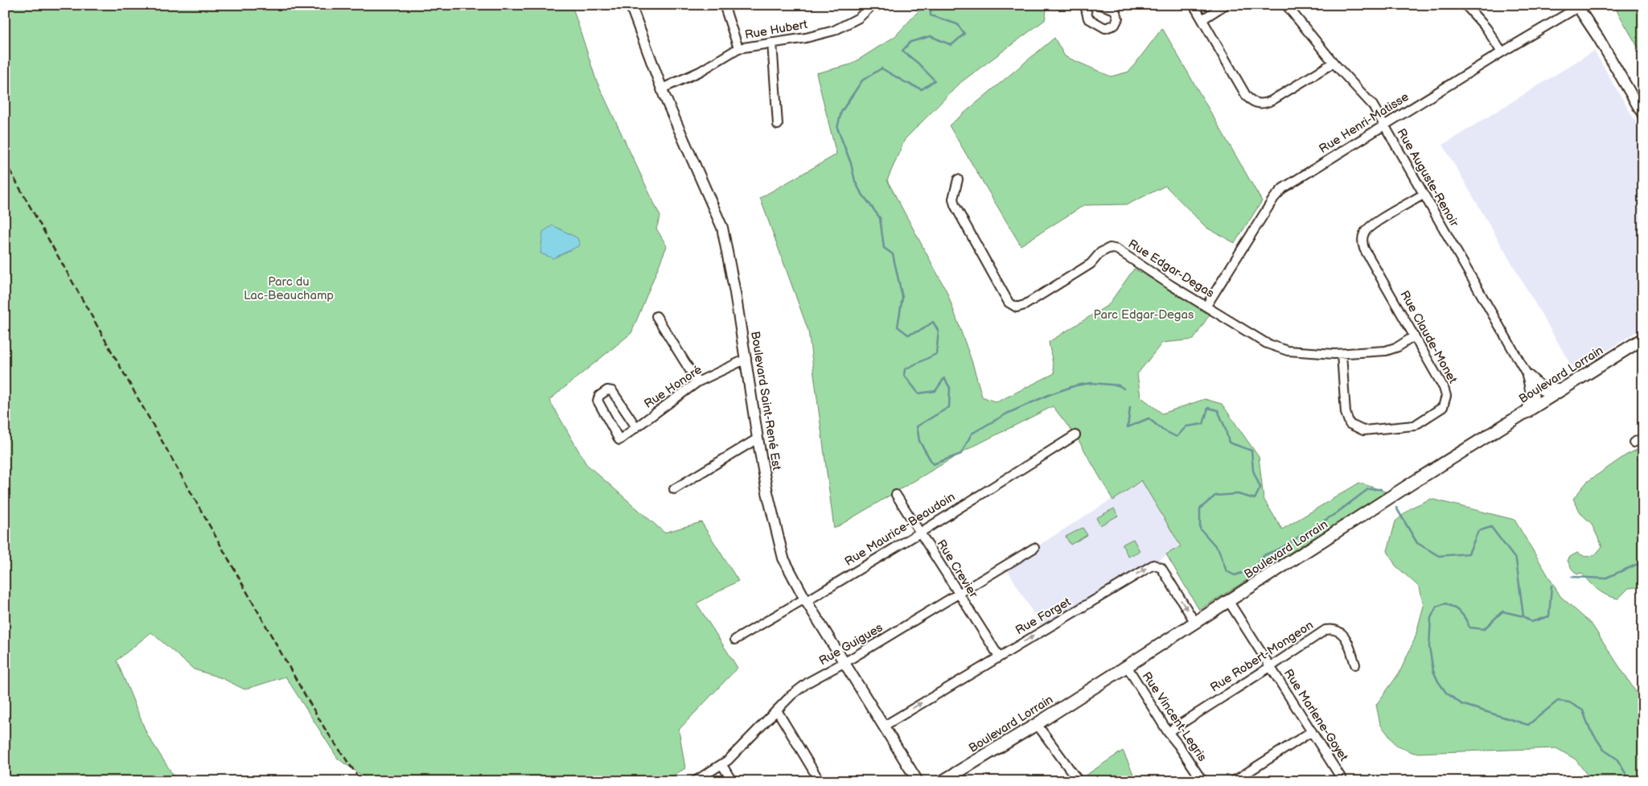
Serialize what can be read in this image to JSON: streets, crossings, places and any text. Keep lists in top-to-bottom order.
{
  "streets": {
    "main road": ["Boulevard Lorrain"],
    "street": [
      "Rue Hubert",
      "Rue Henri-Matisse",
      "Rue Auguste-Renoir",
      "Rue Edgar-Degas",
      "Rue Claude-Monet",
      "Rue Honoré",
      "Boulevard Saint-René Est",
      "Rue Maurice-Beaudoin",
      "Rue Crevier",
      "Rue Forget",
      "Rue Guigues",
      "Rue Robert-Mongeon",
      "Rue Marlene-Goyet",
      "Rue Vincent-Legris"
    ]
  },
  "crossings": [
    ["Rue Hubert", "Boulevard Saint-René Est"],
    ["Rue Henri-Matisse", "Rue Auguste-Renoir"],
    ["Rue Henri-Matisse", "Rue Edgar-Degas"],
    ["Rue Auguste-Renoir", "Rue Claude-Monet"],
    ["Rue Edgar-Degas", "Rue Claude-Monet"],
    ["Boulevard Lorrain", "Rue Forget"],
    ["Boulevard Lorrain", "Rue Marlene-Goyet"],
    ["Boulevard Lorrain", "Rue Vincent-Legris"],
    ["Rue Honoré", "Boulevard Saint-René Est"],
    ["Boulevard Saint-René Est", "Rue Maurice-Beaudoin"],
    ["Boulevard Saint-René Est", "Rue Forget"],
    ["Boulevard Saint-René Est", "Rue Guigues"],
    ["Rue Maurice-Beaudoin", "Rue Crevier"],
    ["Rue Crevier", "Rue Forget"],
    ["Rue Crevier", "Rue Guigues"],
    ["Rue Robert-Mongeon", "Rue Marlene-Goyet"],
    ["Rue Robert-Mongeon", "Rue Vincent-Legris"]
  ],
  "one_way": ["Rue Forget"],
  "parks": ["Parc du Lac-Beauchamp", "Parc Edgar-Degas"]
}
